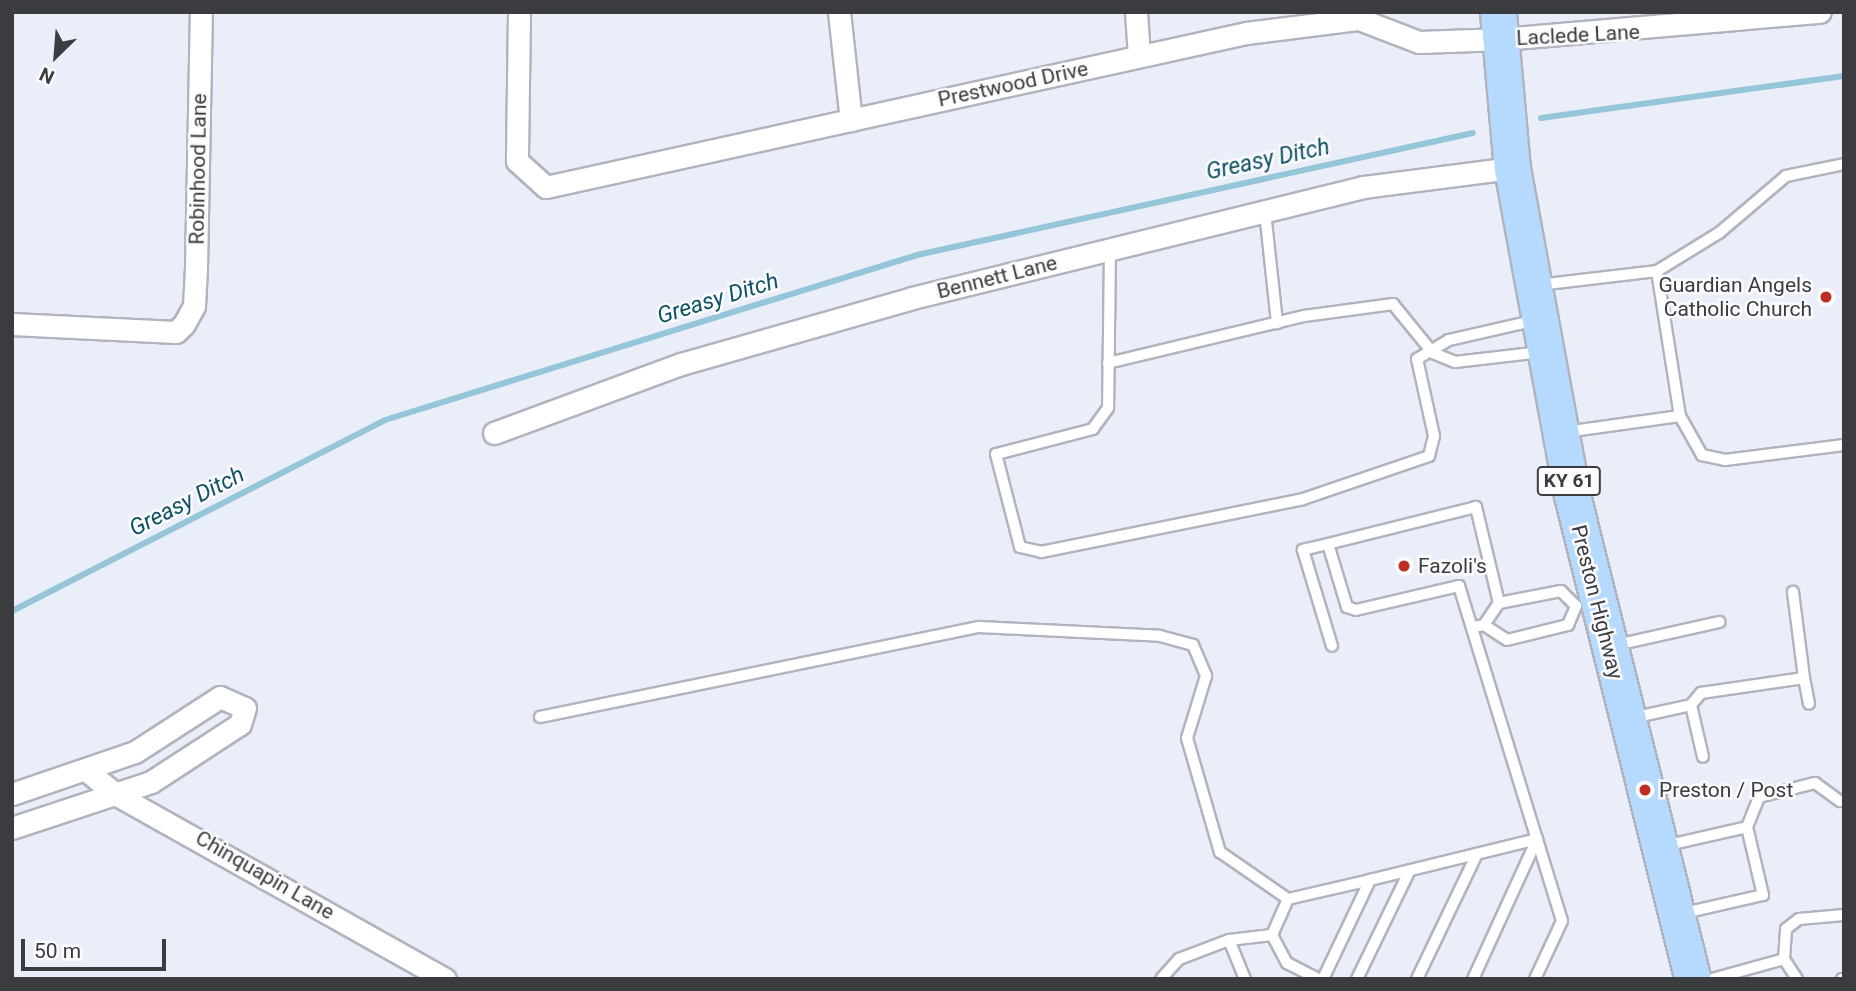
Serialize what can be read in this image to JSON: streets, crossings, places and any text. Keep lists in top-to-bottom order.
{
  "streets": {
    "main road": ["KY 61", "Preston Highway"],
    "street": [
      "Laclede Lane",
      "Prestwood Drive",
      "Robinhood Lane",
      "Bennett Lane",
      "Chinquapin Lane"
    ]
  },
  "crossings": [
    ["Laclede Lane", "Prestwood Drive"],
    ["Laclede Lane", "Preston Highway"],
    ["Prestwood Drive", "Preston Highway"],
    ["Bennett Lane", "Preston Highway"]
  ],
  "water": ["Greasy Ditch"],
  "places": ["Guardian Angels Catholic Church", "Fazoli's", "Preston / Post"],
  "scale_bar": "50 m",
  "north": "bottom left"
}
